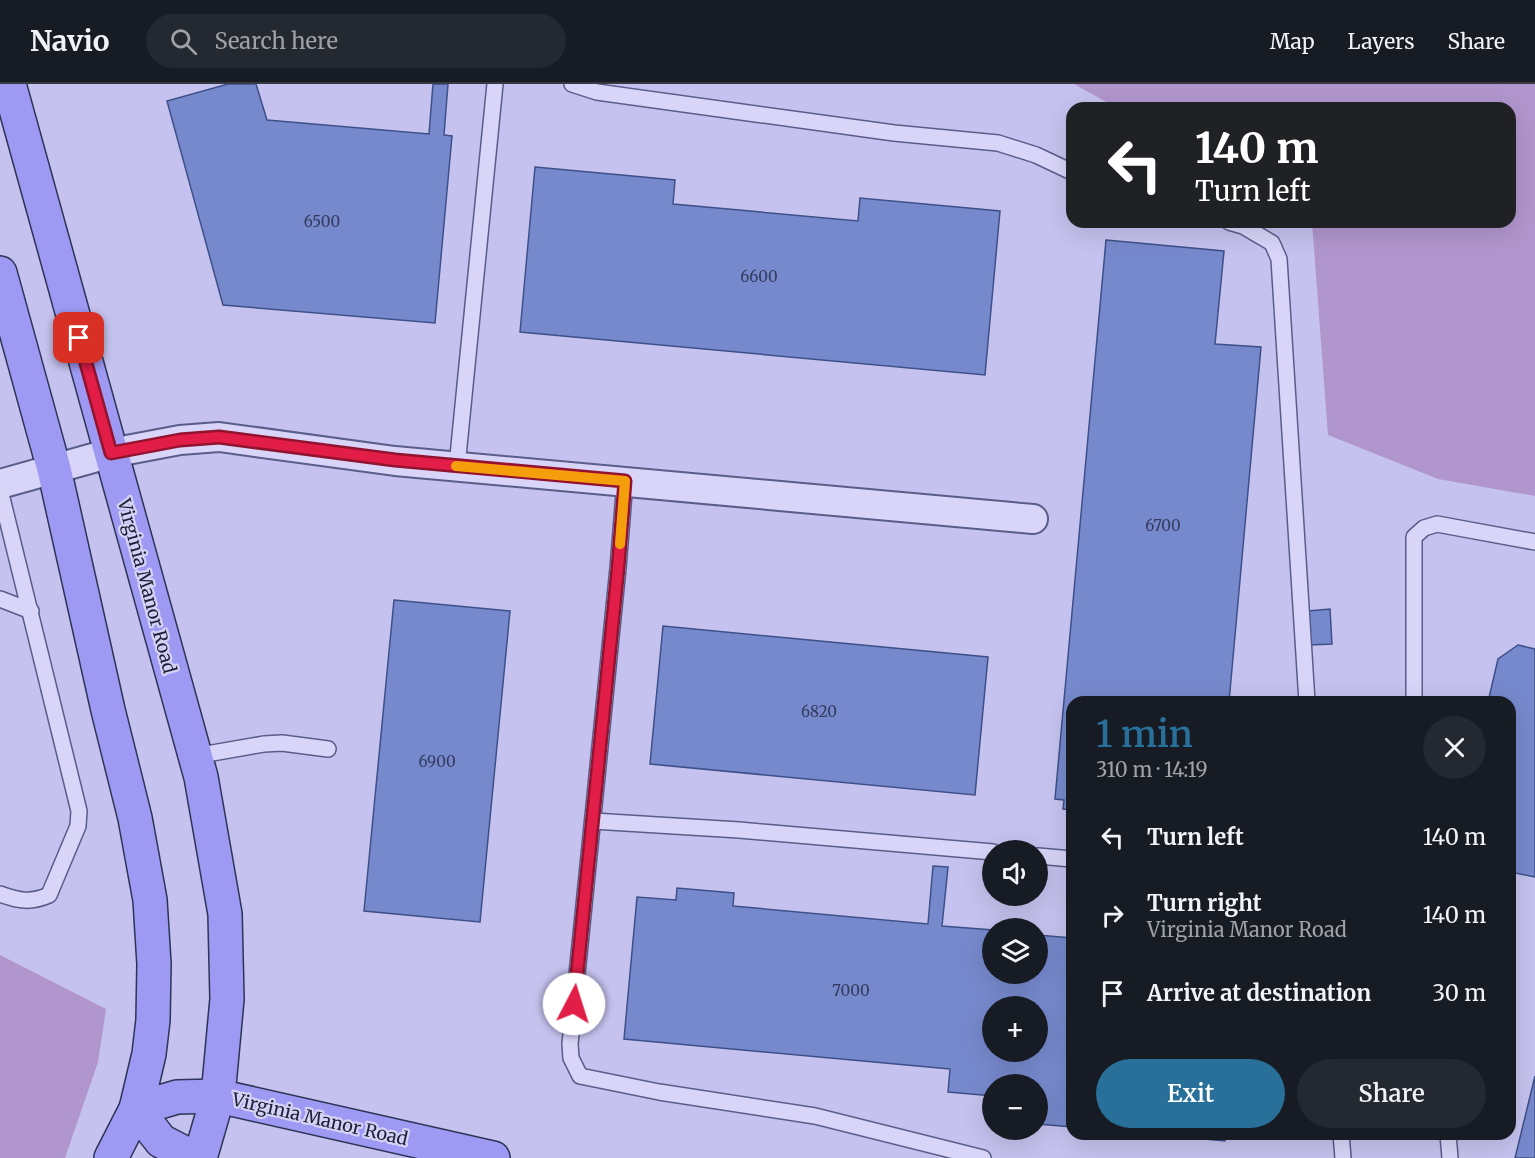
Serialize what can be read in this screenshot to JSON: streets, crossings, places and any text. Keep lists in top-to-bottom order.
{
  "streets": {
    "main road": ["Virginia Manor Road"]
  },
  "house_numbers": [
    "6500",
    "6600",
    "6700",
    "6820",
    "6900",
    "7000"
  ],
  "page": {
    "header": "Navio",
    "search": "Search here",
    "nav": ["Map", "Layers", "Share"],
    "turn": ["140 m", "Turn left"],
    "heading": ["1 min", "310 m · 14:19"],
    "list": [
      {
        "name": "Turn left",
        "value": "140 m"
      },
      {
        "name": "Turn right",
        "note": "Virginia Manor Road",
        "value": "140 m"
      },
      {
        "name": "Arrive at destination",
        "value": "30 m"
      }
    ],
    "map_buttons": ["+", "−"],
    "buttons": ["Exit", "Share"]
  }
}
